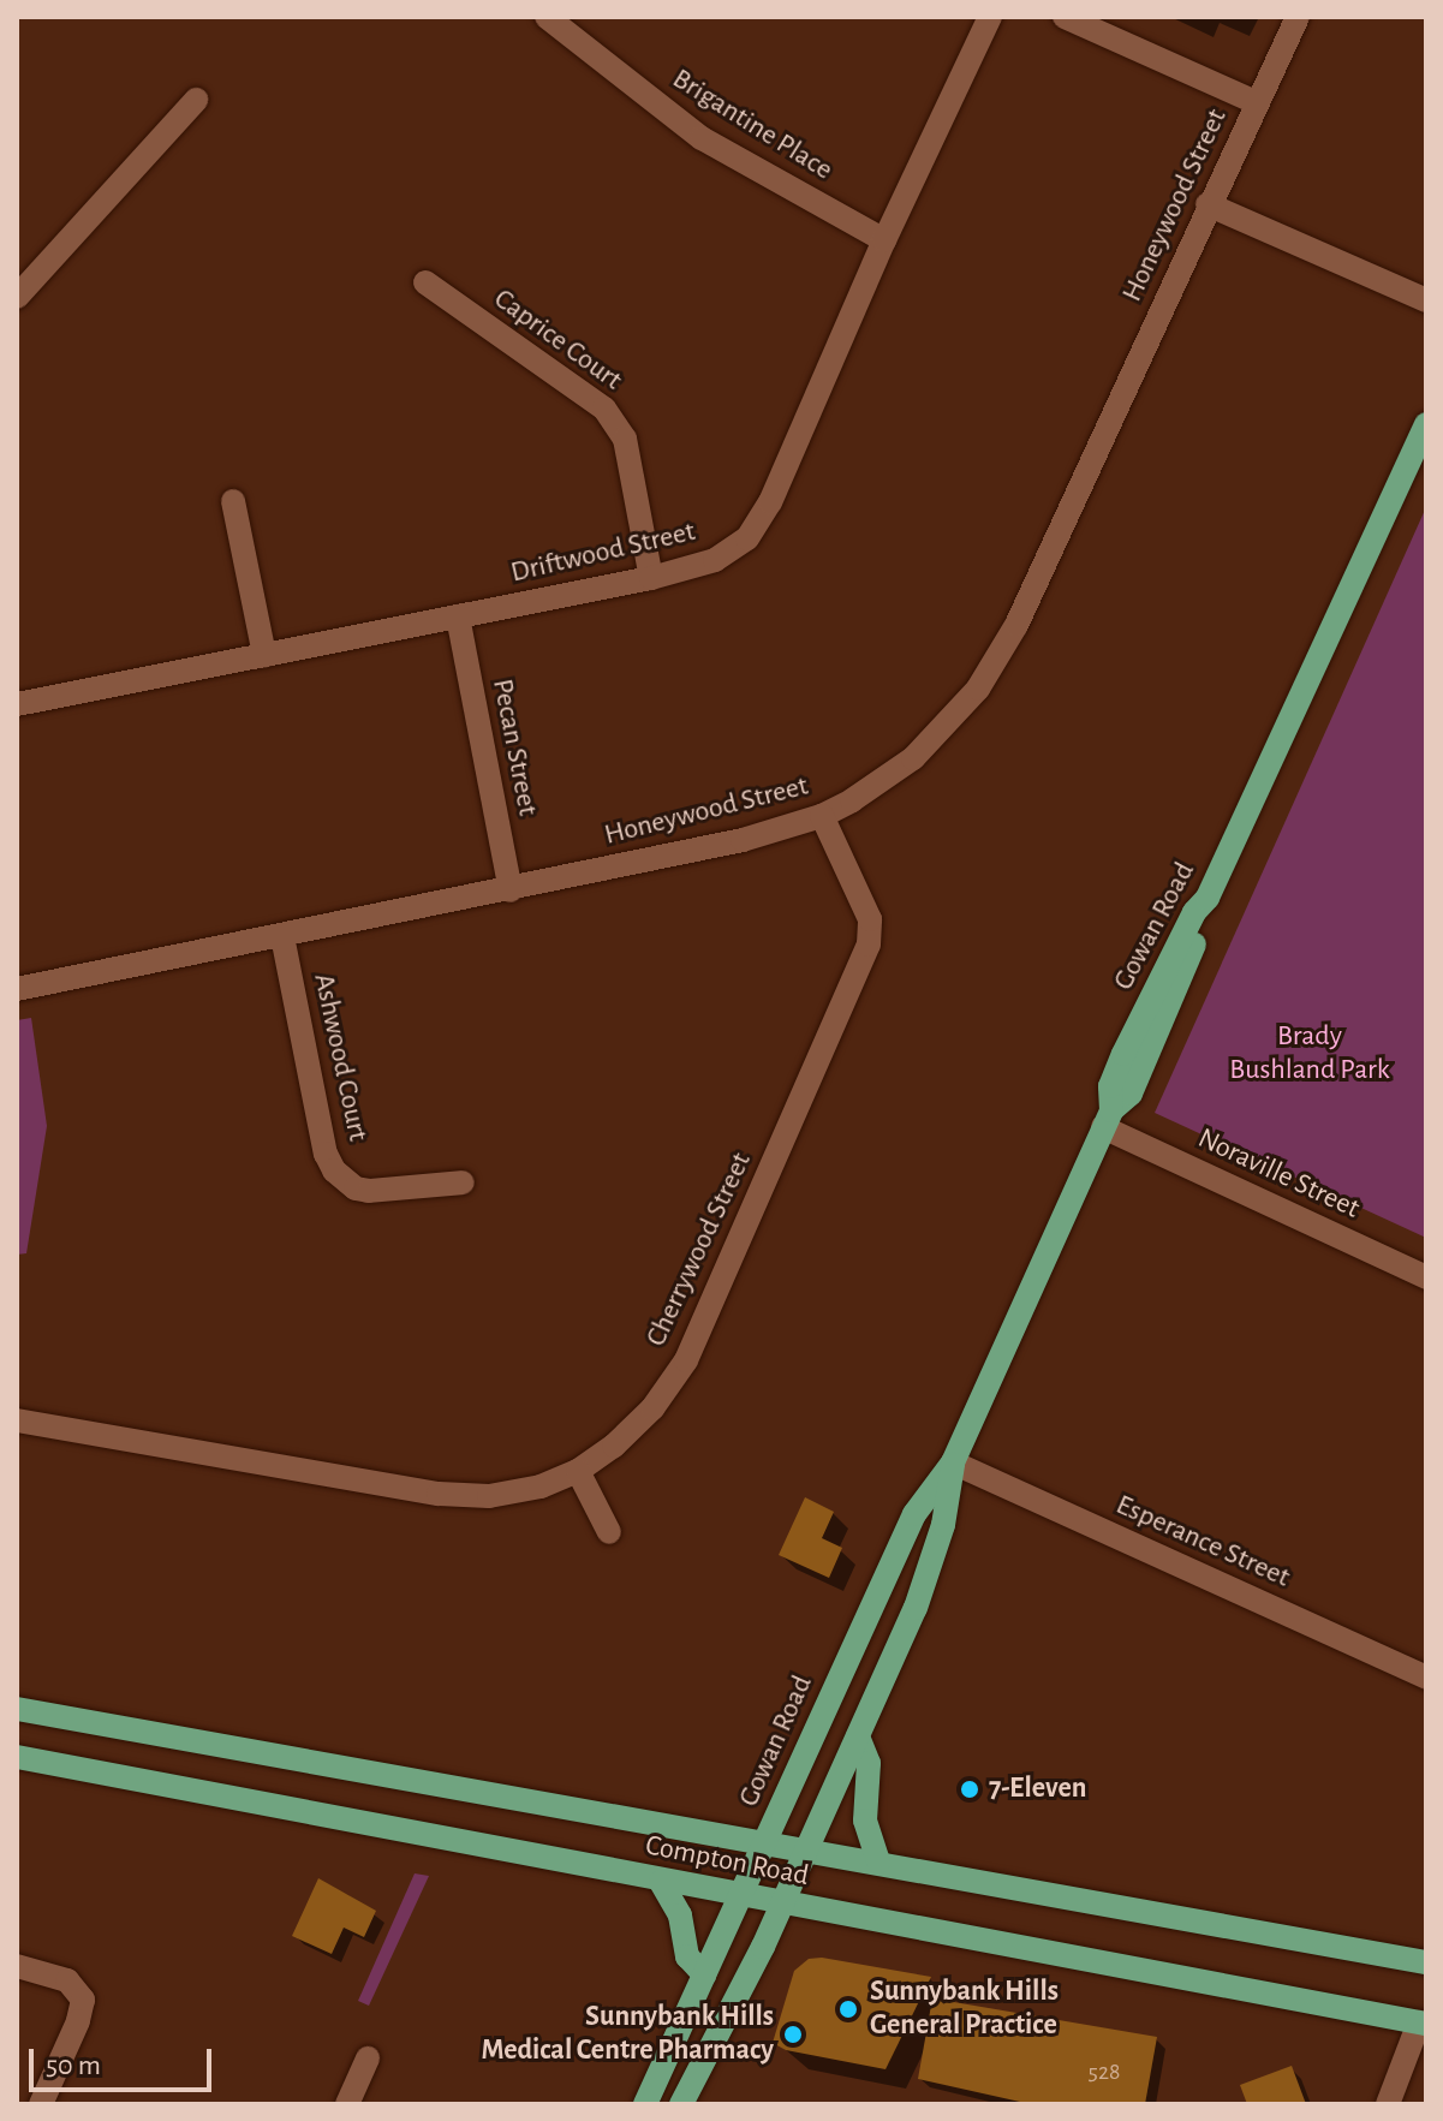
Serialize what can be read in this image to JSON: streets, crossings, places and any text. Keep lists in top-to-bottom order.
{
  "streets": {
    "main road": ["Gowan Road", "Compton Road"],
    "street": [
      "Brigantine Place",
      "Honeywood Street",
      "Caprice Court",
      "Driftwood Street",
      "Pecan Street",
      "Ashwood Court",
      "Noraville Street",
      "Cherrywood Street",
      "Esperance Street"
    ]
  },
  "crossings": [
    ["Brigantine Place", "Driftwood Street"],
    ["Honeywood Street", "Pecan Street"],
    ["Honeywood Street", "Ashwood Court"],
    ["Honeywood Street", "Cherrywood Street"],
    ["Caprice Court", "Driftwood Street"],
    ["Driftwood Street", "Pecan Street"],
    ["Gowan Road", "Noraville Street"],
    ["Gowan Road", "Esperance Street"],
    ["Gowan Road", "Compton Road"]
  ],
  "parks": ["Brady Bushland Park"],
  "places": ["7-Eleven", "Sunnybank Hills General Practice", "Sunnybank Hills Medical Centre Pharmacy"],
  "house_numbers": ["528"],
  "scale_bar": "50 m"
}
